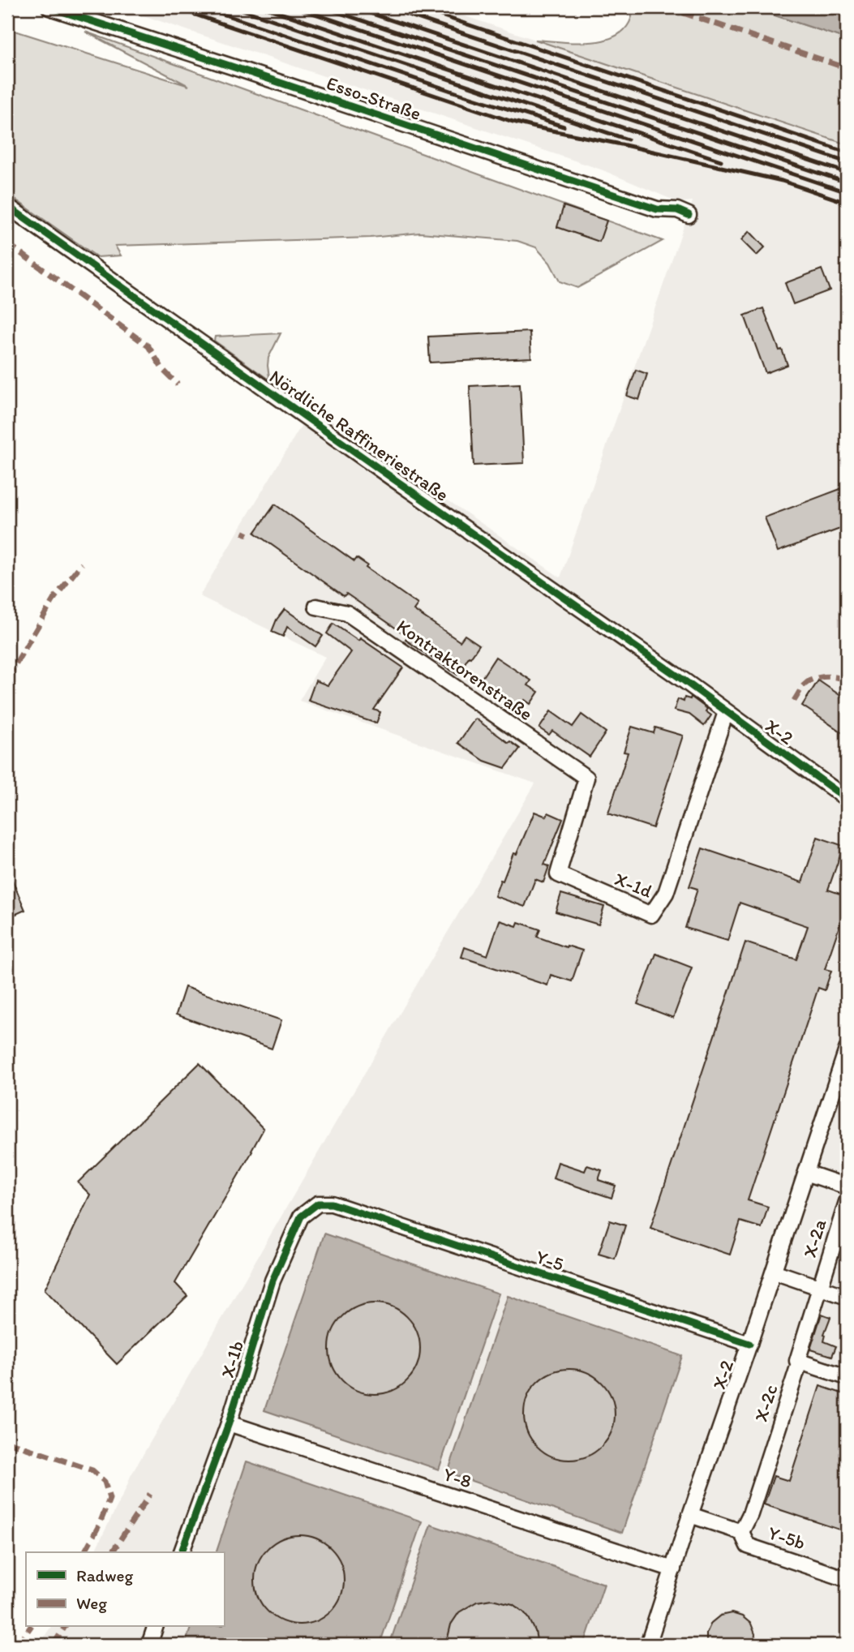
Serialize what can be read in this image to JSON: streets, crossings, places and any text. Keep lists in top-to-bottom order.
{
  "streets": {
    "street": [
      "Esso-Straße",
      "Nördliche Raffineriestraße",
      "Kontraktorenstraße",
      "X-2",
      "X-1d",
      "X-2a",
      "Y-5",
      "X-1b",
      "X-2c",
      "Y-8",
      "Y-5b"
    ]
  },
  "crossings": [
    ["Nördliche Raffineriestraße", "X-2"],
    ["Kontraktorenstraße", "X-1d"],
    ["X-2", "X-1d"],
    ["X-2", "Y-5"],
    ["X-2", "Y-8"],
    ["X-2", "Y-5b"],
    ["X-2a", "X-2c"],
    ["Y-5", "X-1b"],
    ["X-1b", "Y-8"],
    ["X-2c", "Y-5b"]
  ],
  "legend": ["Radweg", "Weg"]
}
